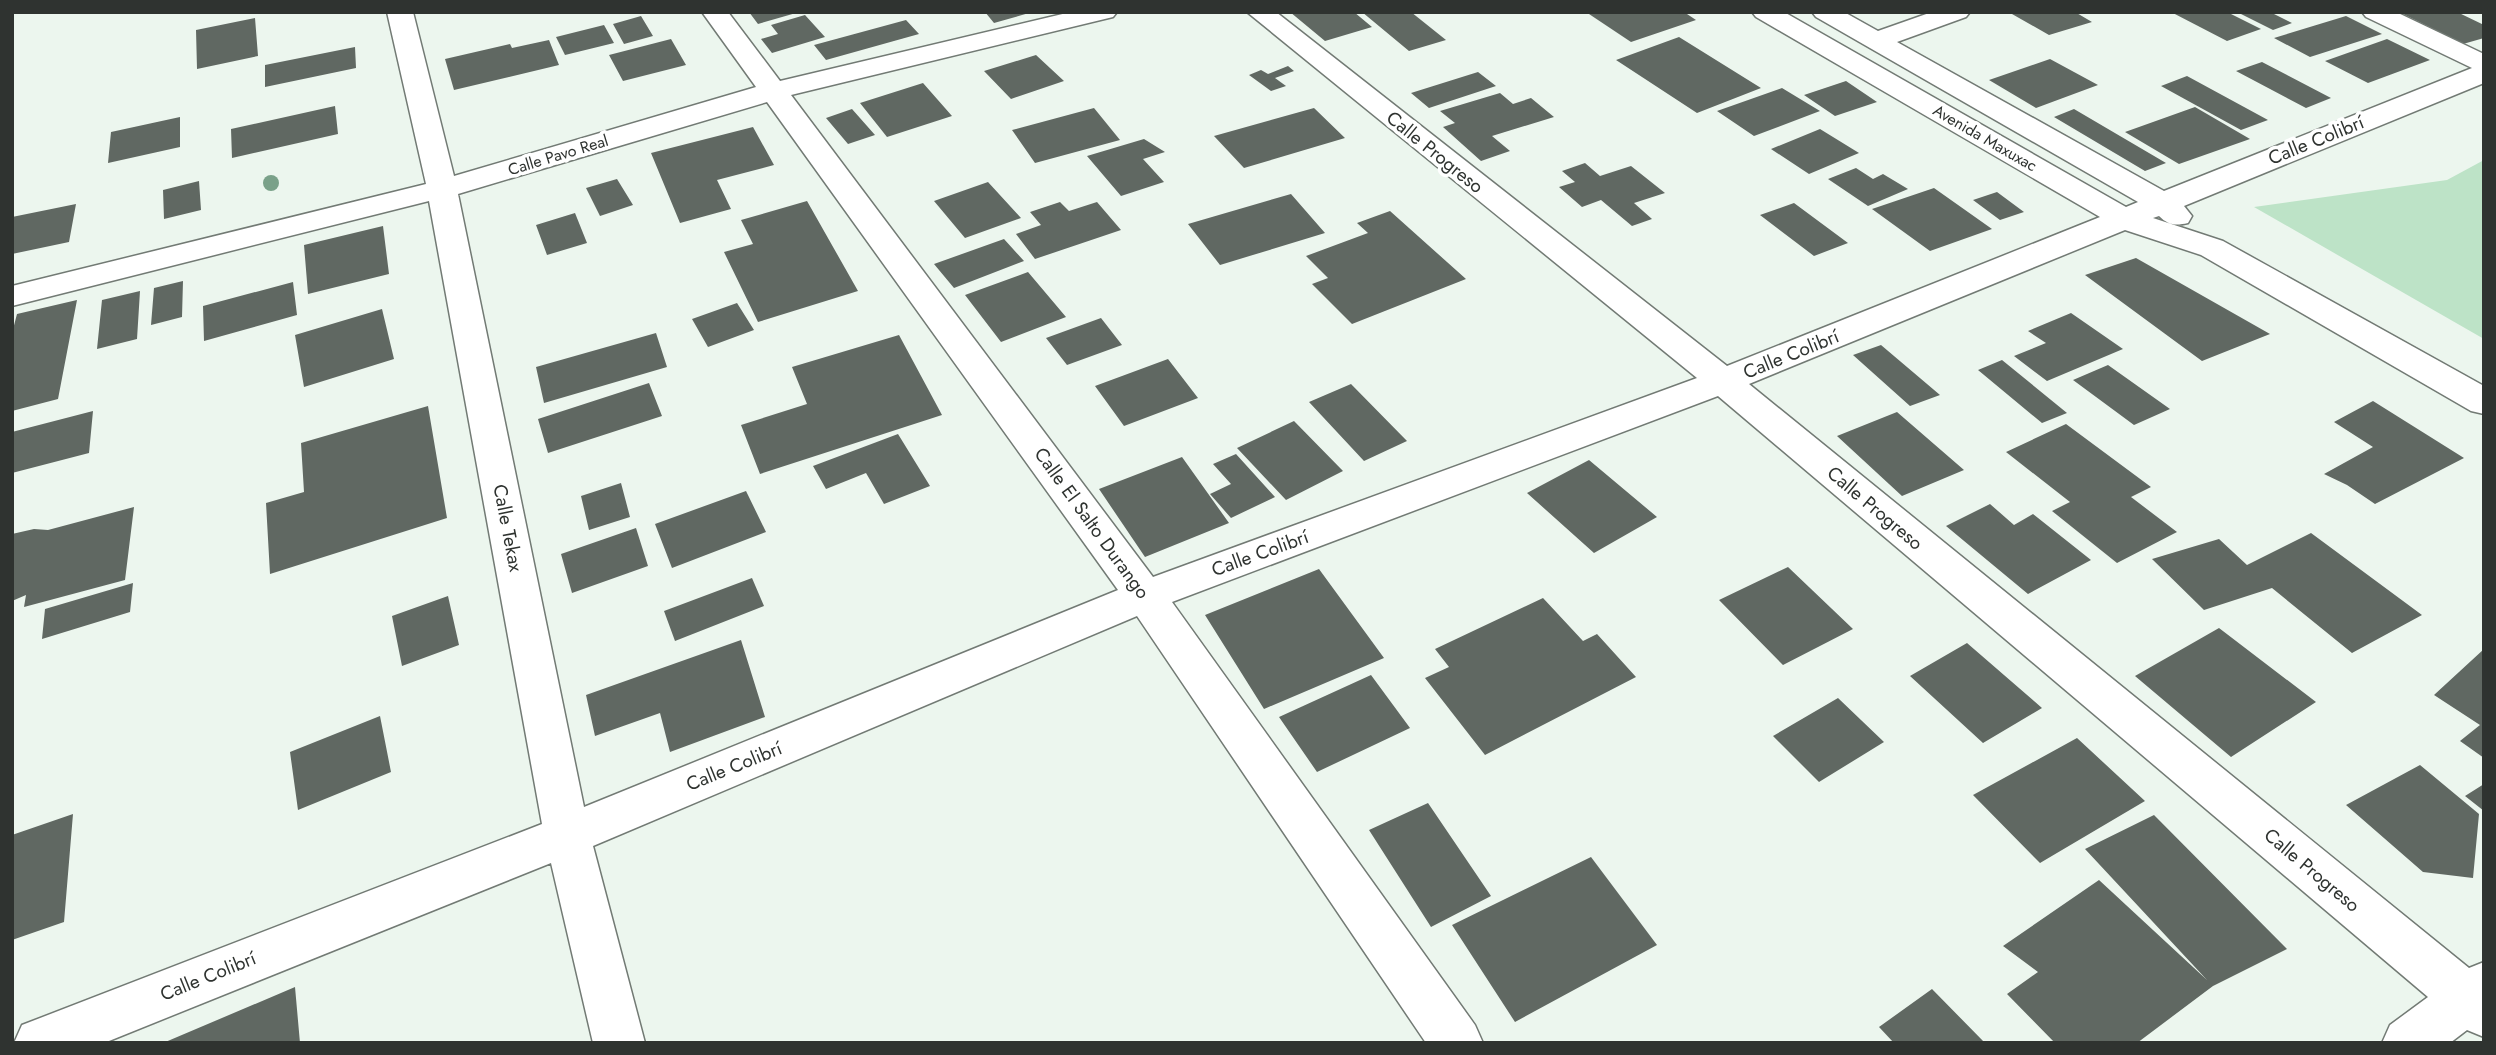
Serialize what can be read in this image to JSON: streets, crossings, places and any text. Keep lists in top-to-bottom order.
{
  "streets": {
    "street": [
      "Avenida Maxuxac",
      "Calle Colibrí",
      "Calle Progreso",
      "Calle Pavo Real",
      "Calle El Salto Durango",
      "Calle Tekax"
    ]
  },
  "crossings": [
    ["Avenida Maxuxac", "Calle Colibrí"],
    ["Calle Colibrí", "Calle Progreso"],
    ["Calle Colibrí", "Calle El Salto Durango"],
    ["Calle Colibrí", "Calle Tekax"],
    ["Calle Pavo Real", "Calle El Salto Durango"],
    ["Calle Pavo Real", "Calle Tekax"]
  ]
}
